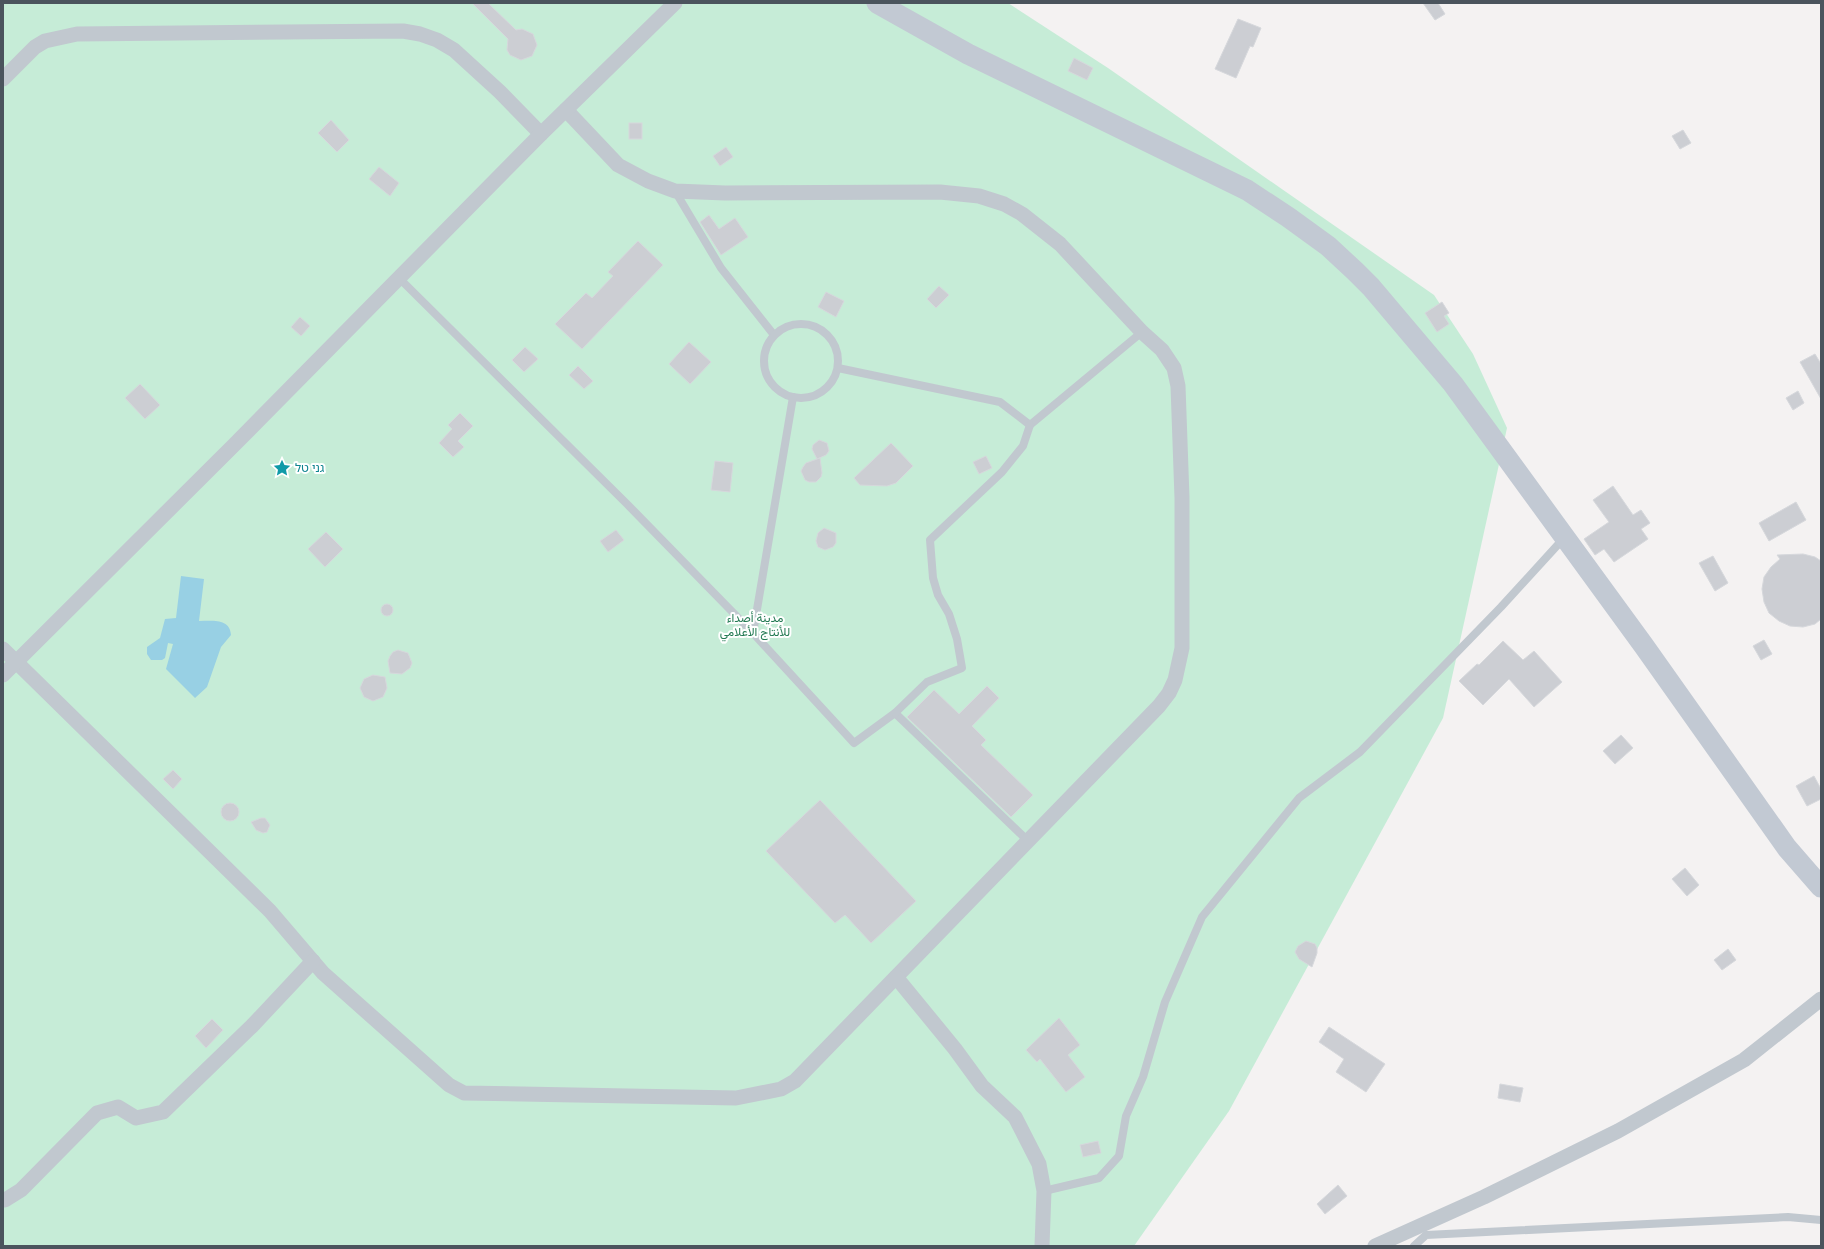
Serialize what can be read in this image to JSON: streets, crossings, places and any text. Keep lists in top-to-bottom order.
{
  "parks": ["مدينة أصداء للأنتاج الأعلامي"],
  "places": {
    "place": ["גני טל"]
  }
}
